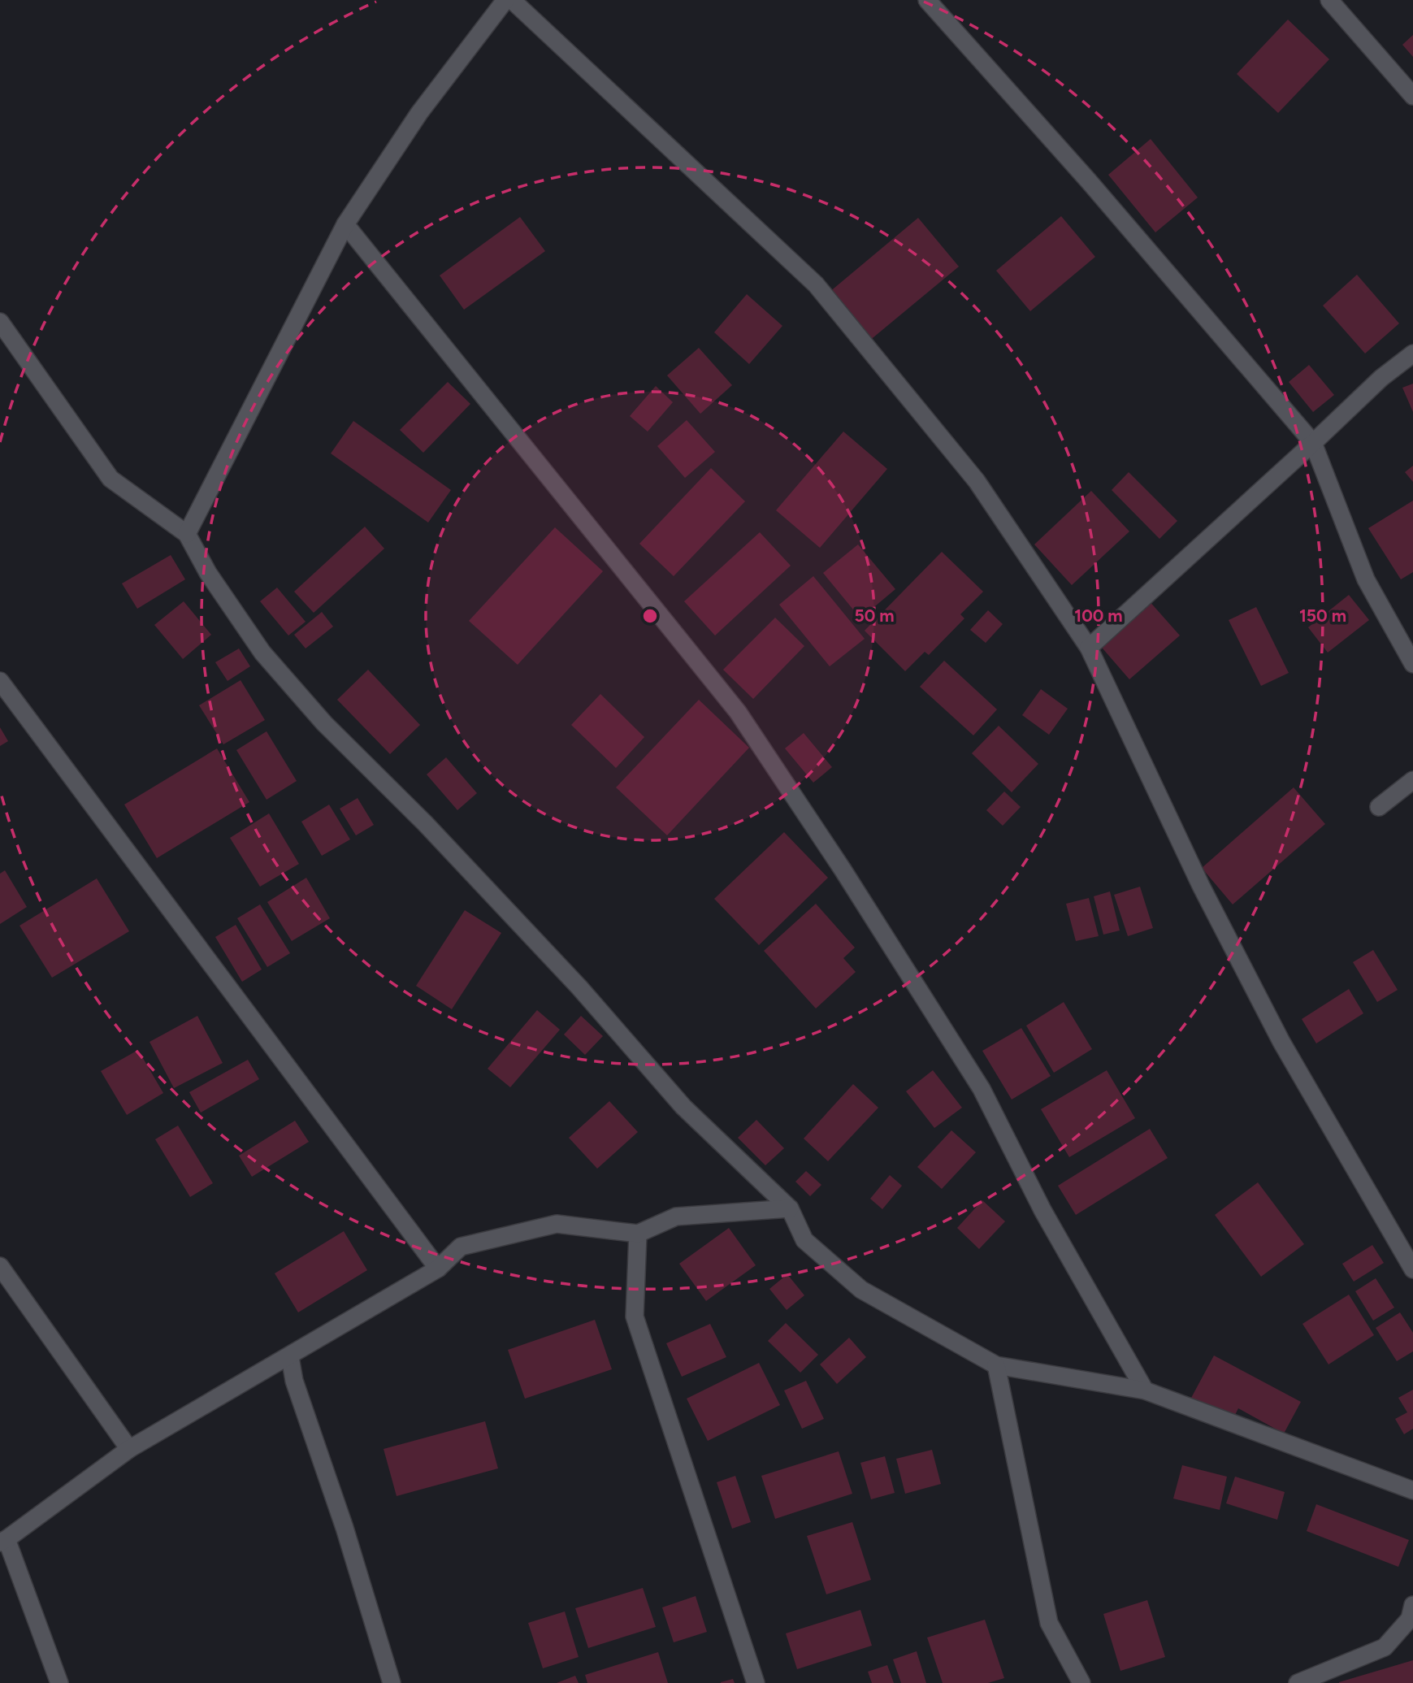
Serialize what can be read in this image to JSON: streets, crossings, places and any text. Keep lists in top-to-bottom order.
{
  "rings": ["50 m", "100 m", "150 m"]
}
